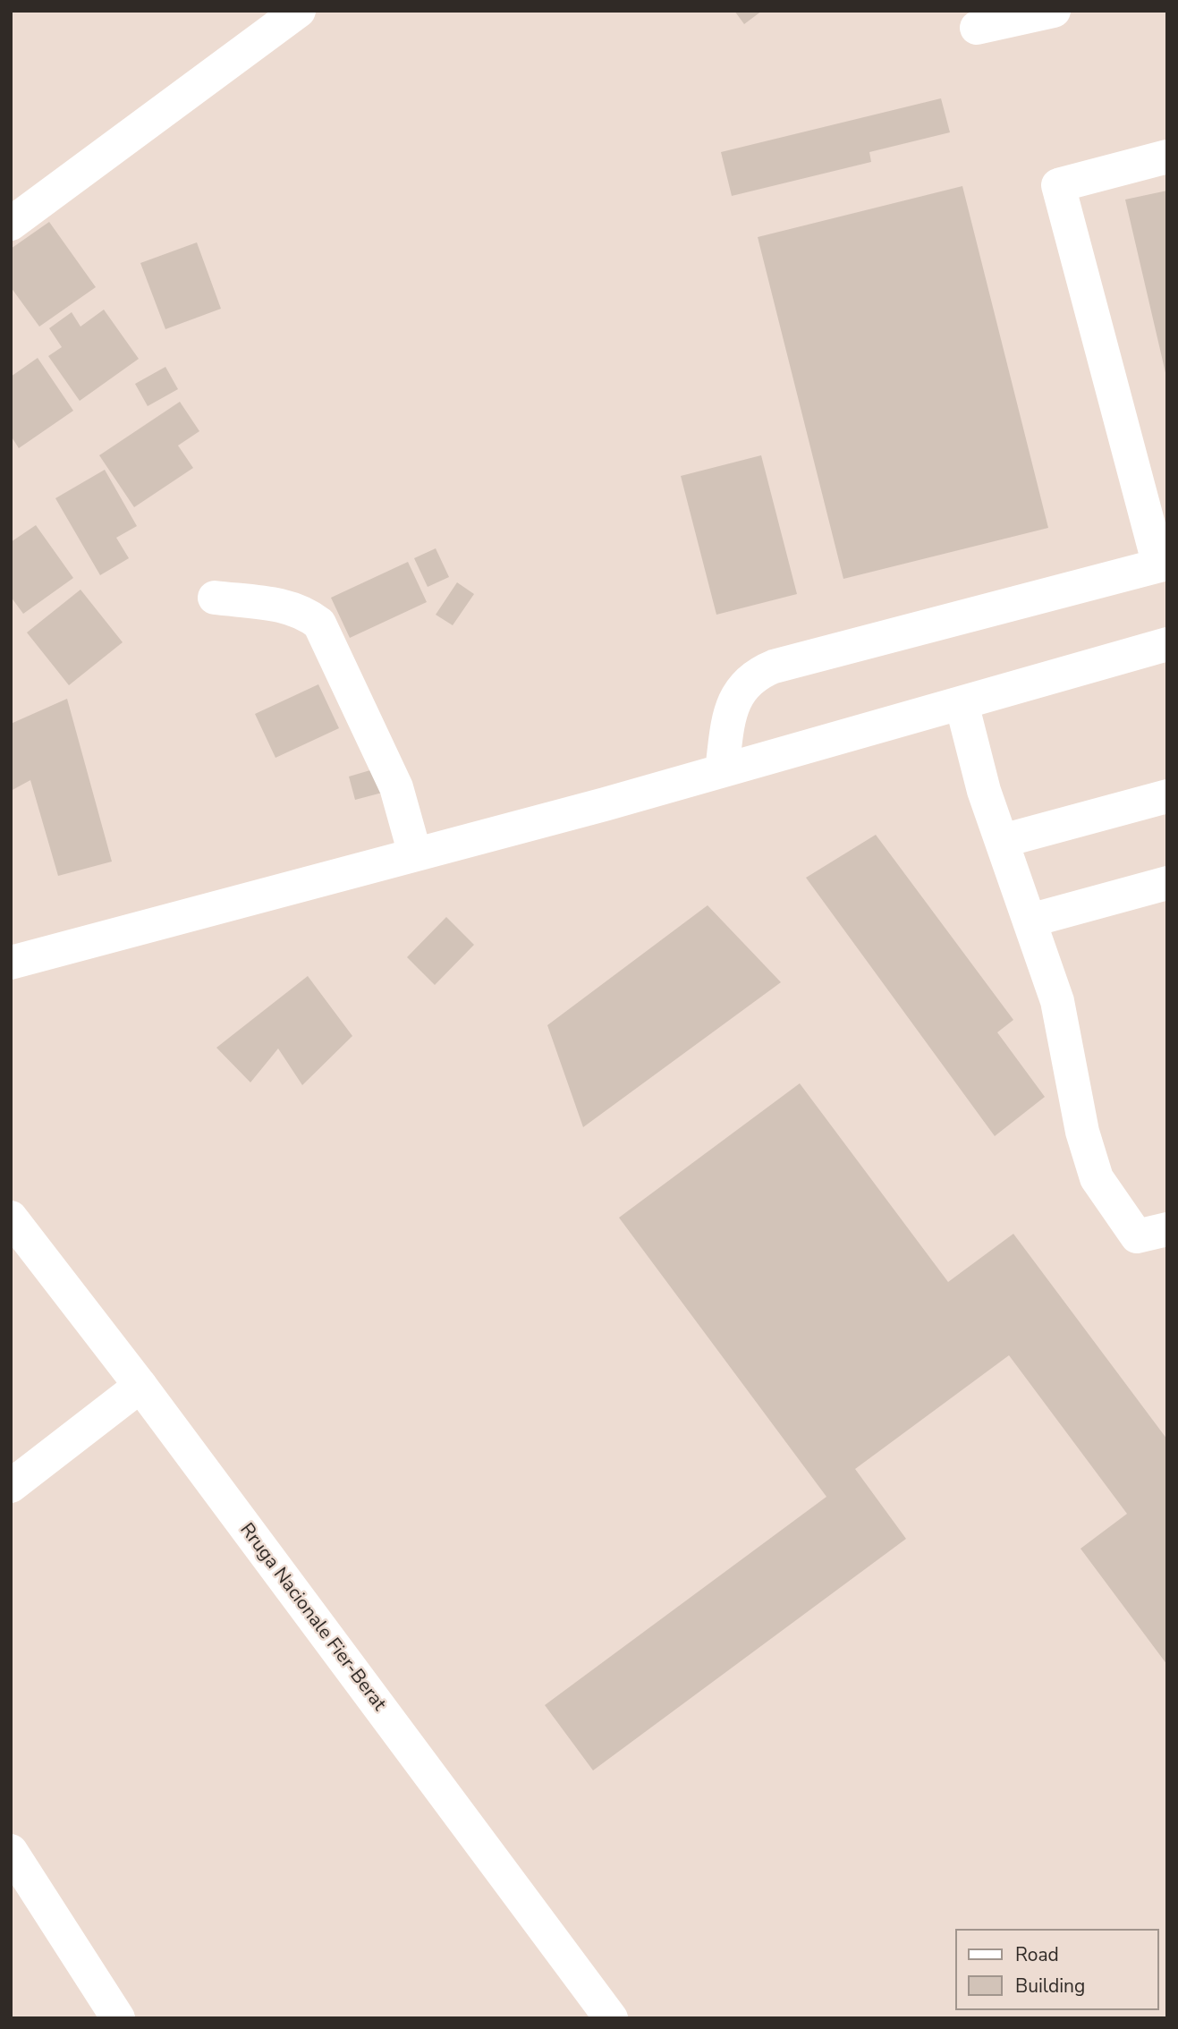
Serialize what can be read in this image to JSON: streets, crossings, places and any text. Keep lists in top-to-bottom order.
{
  "streets": {
    "street": ["Rruga Nacionale Fier-Berat"]
  },
  "legend": ["Road", "Building"]
}
